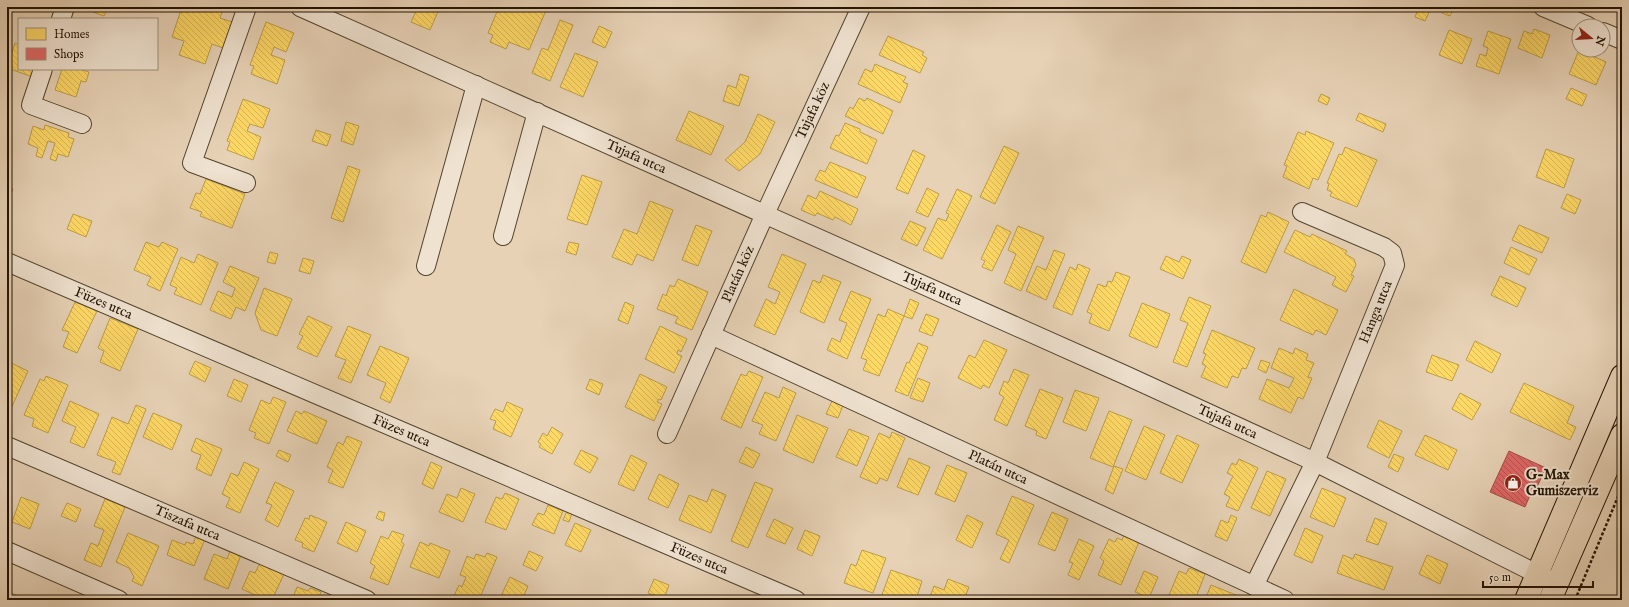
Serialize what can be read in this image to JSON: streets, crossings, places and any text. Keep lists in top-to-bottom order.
{
  "streets": {
    "street": [
      "Tujafa köz",
      "Tujafa utca",
      "Platán köz",
      "Füzes utca",
      "Hanga utca",
      "Platán utca",
      "Tiszafa utca"
    ]
  },
  "crossings": [
    ["Tujafa köz", "Tujafa utca"],
    ["Tujafa köz", "Platán köz"],
    ["Tujafa utca", "Platán köz"],
    ["Tujafa utca", "Hanga utca"],
    ["Platán köz", "Platán utca"],
    ["Hanga utca", "Platán utca"]
  ],
  "places": {
    "shop": ["G-Max Gumiszerviz"]
  },
  "legend": ["Homes", "Shops"],
  "scale_bar": "50 m",
  "north": "right"
}
